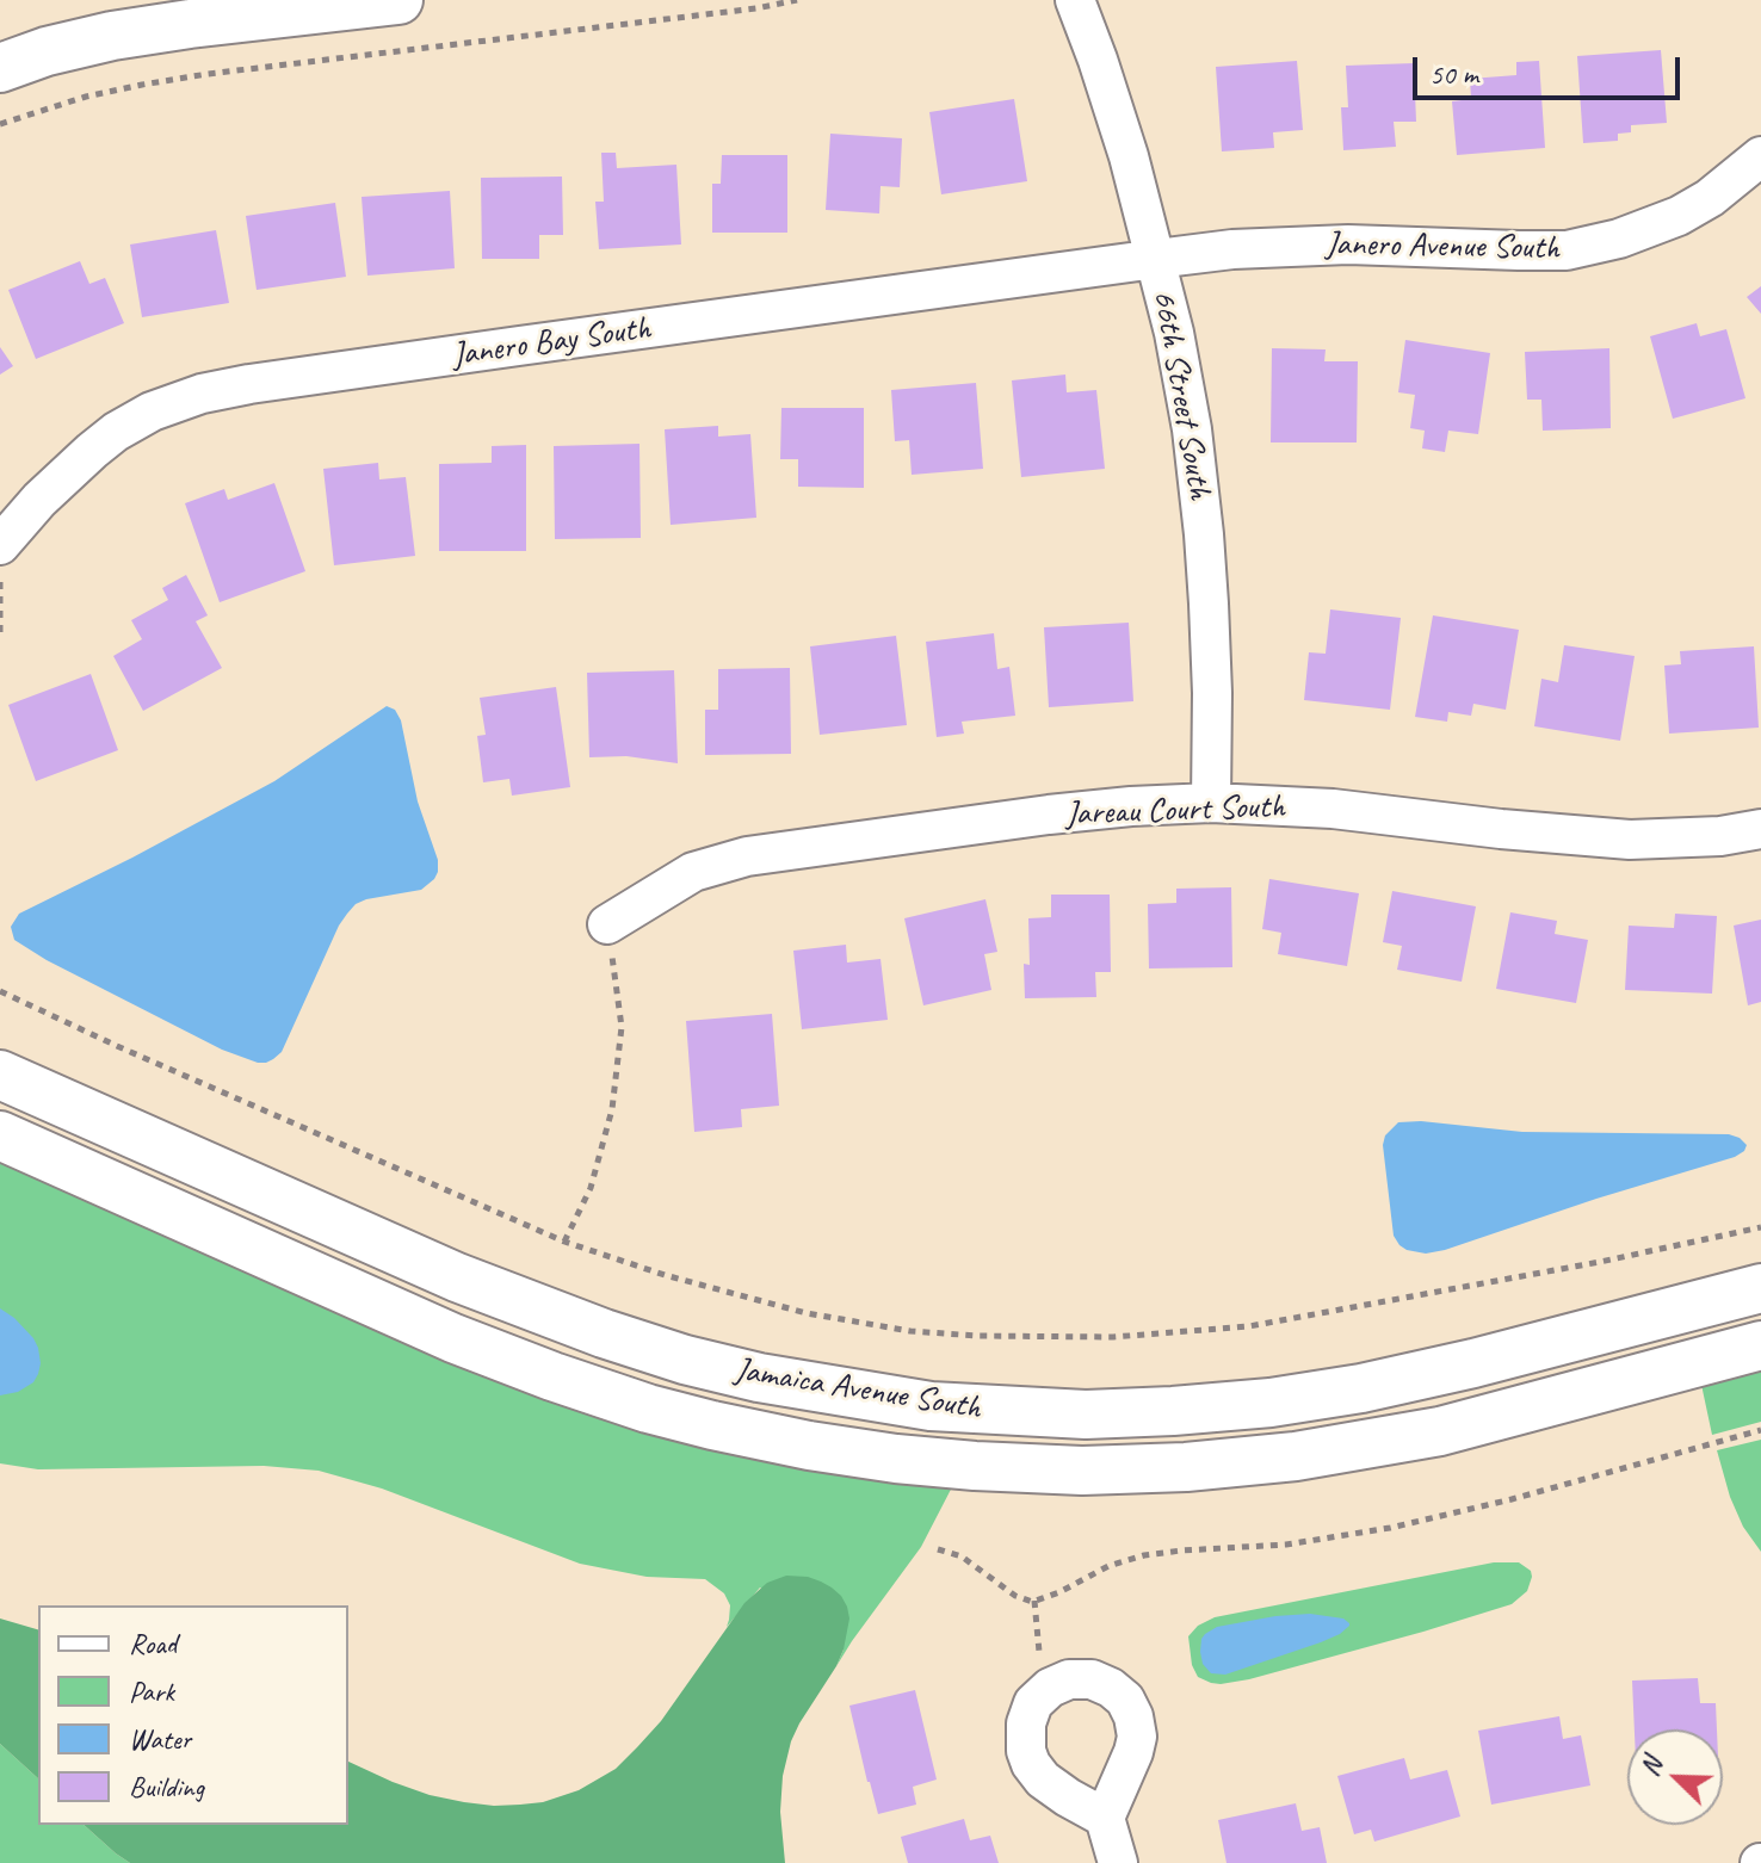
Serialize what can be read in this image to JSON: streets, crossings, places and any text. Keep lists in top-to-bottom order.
{
  "streets": {
    "street": [
      "Janero Avenue South",
      "Janero Bay South",
      "66th Street South",
      "Jareau Court South",
      "Jamaica Avenue South"
    ]
  },
  "crossings": [
    ["Janero Avenue South", "Janero Bay South"],
    ["Janero Avenue South", "66th Street South"],
    ["Janero Bay South", "66th Street South"],
    ["66th Street South", "Jareau Court South"]
  ],
  "legend": [
    "Road",
    "Park",
    "Water",
    "Building"
  ],
  "scale_bar": "50 m",
  "north": "top left"
}
